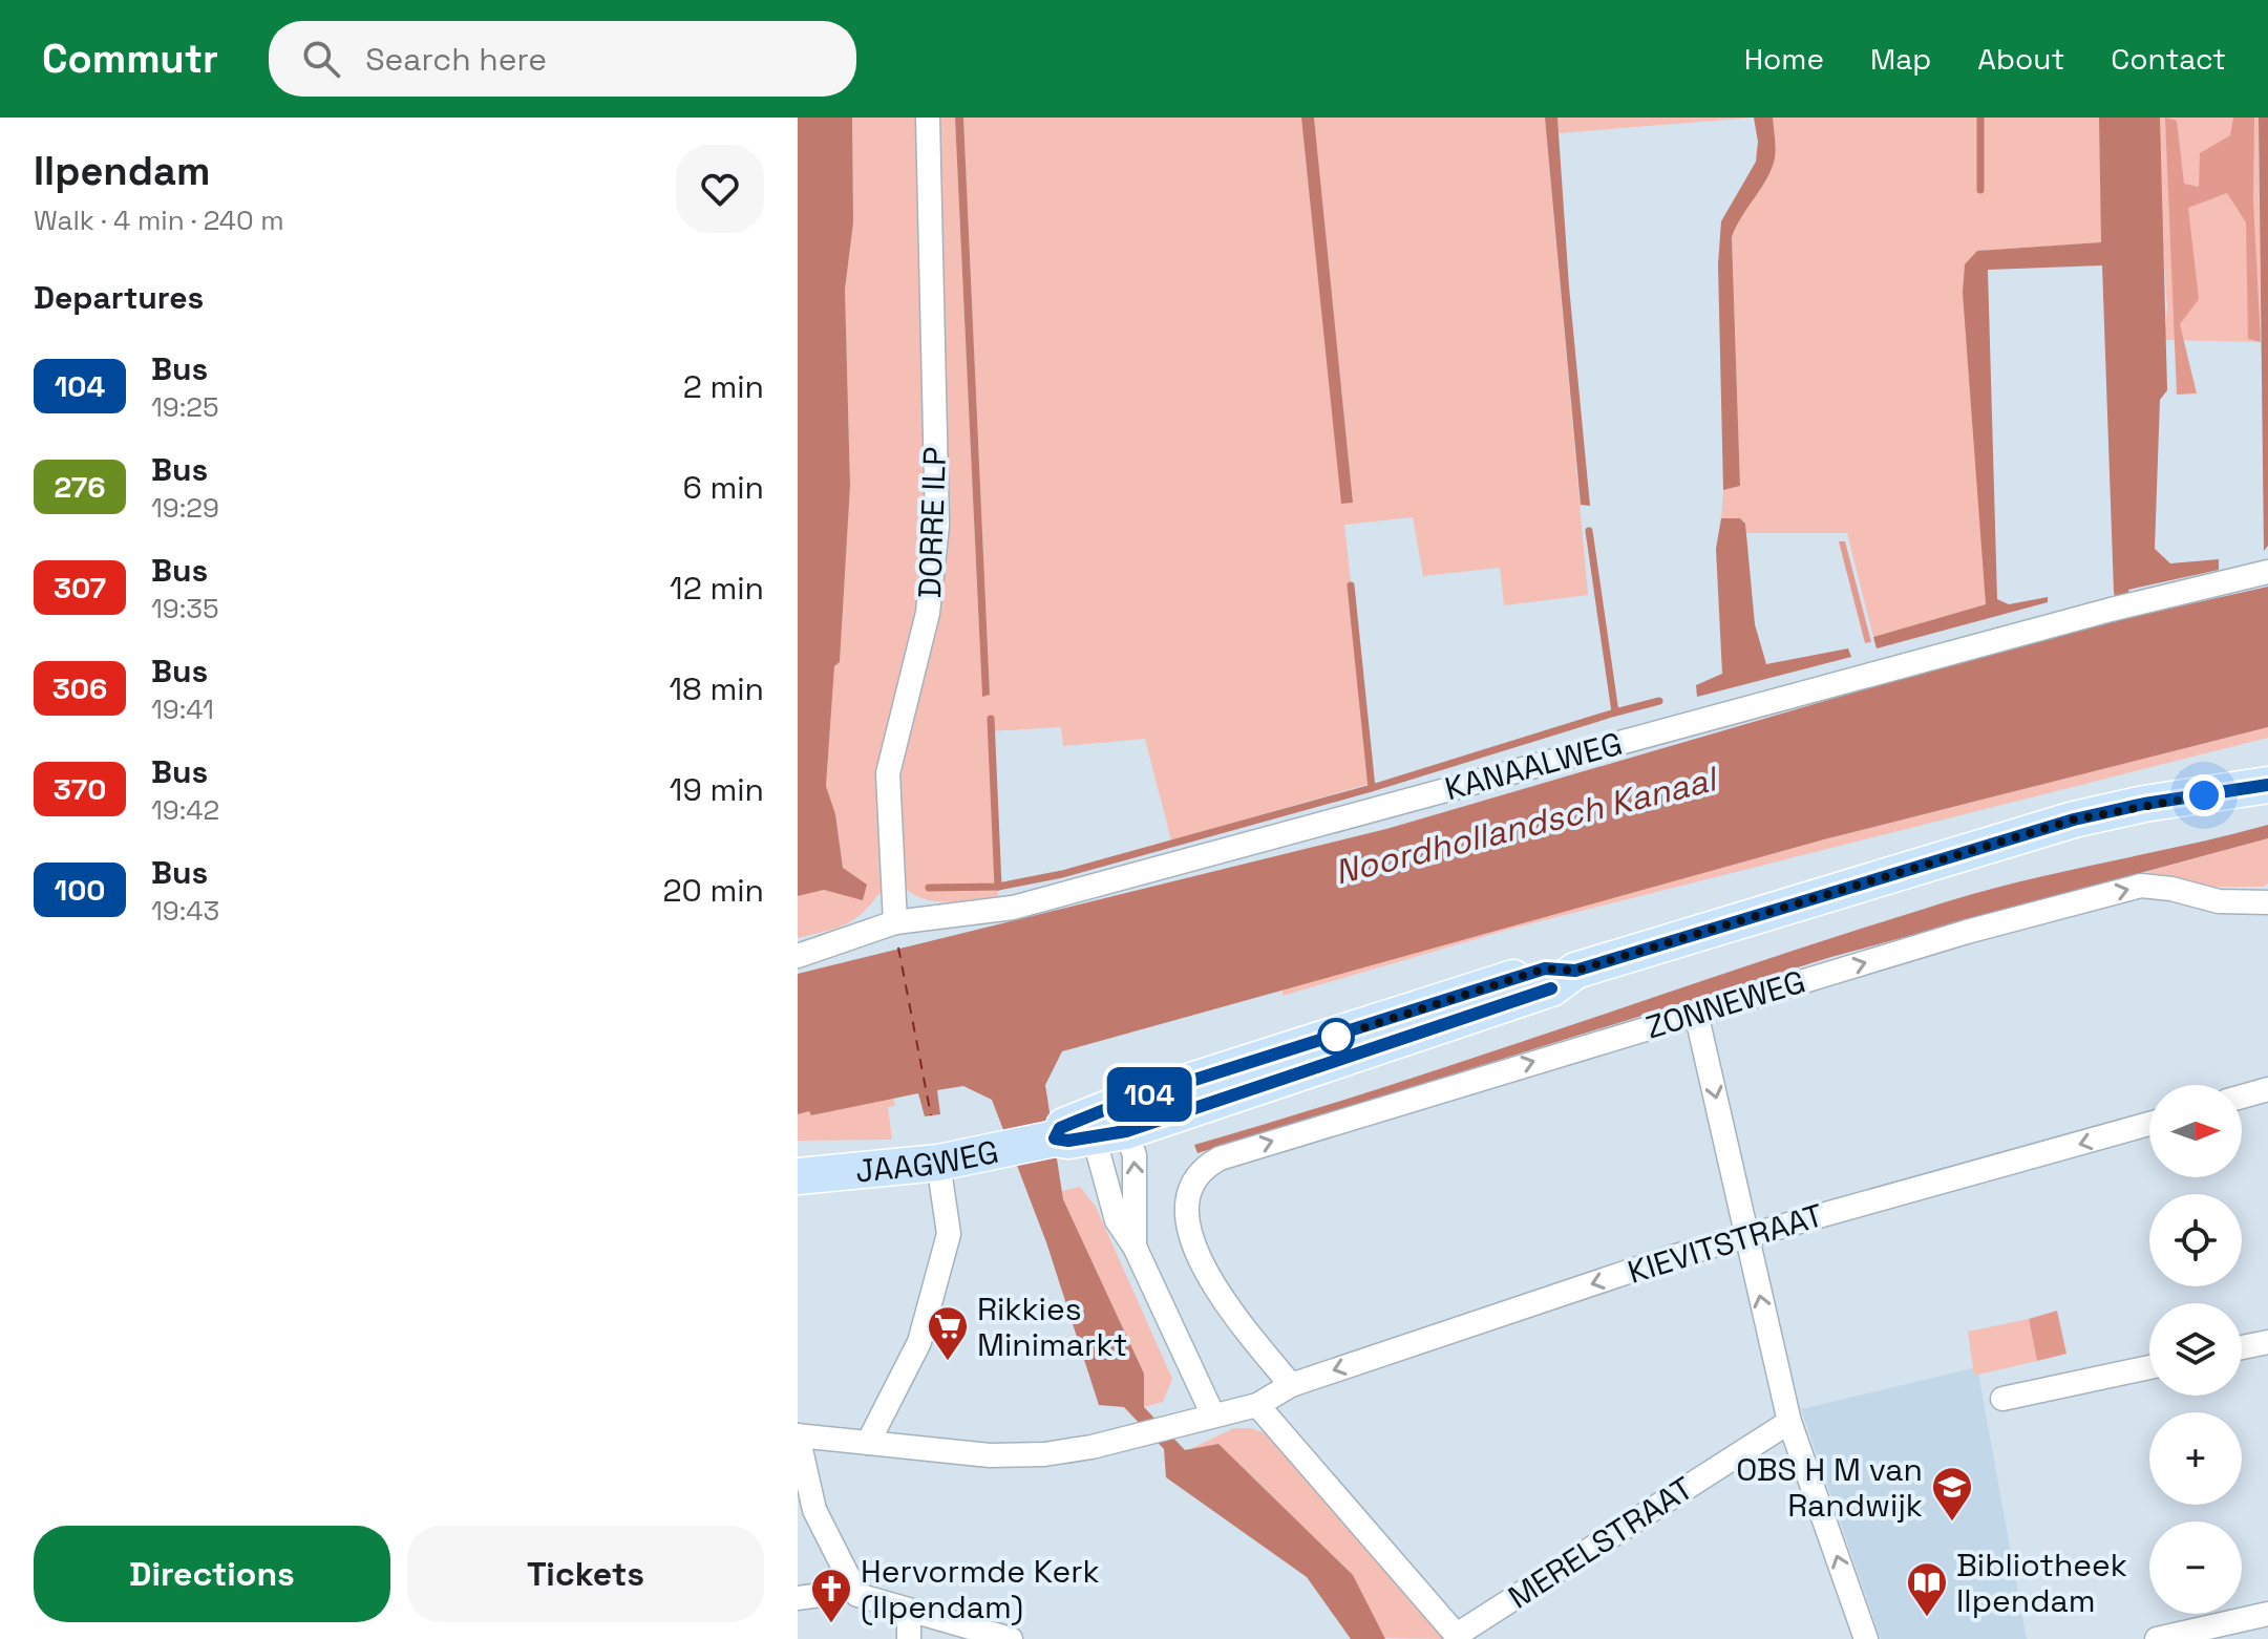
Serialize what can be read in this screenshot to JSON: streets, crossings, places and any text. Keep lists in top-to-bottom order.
{
  "streets": {
    "main road": ["JAAGWEG"],
    "street": [
      "DORRE ILP",
      "KANAALWEG",
      "ZONNEWEG",
      "KIEVITSTRAAT",
      "MERELSTRAAT"
    ]
  },
  "crossings": [
    ["DORRE ILP", "KANAALWEG"],
    ["ZONNEWEG", "KIEVITSTRAAT"]
  ],
  "one_way": ["ZONNEWEG", "KIEVITSTRAAT"],
  "water": ["Noordhollandsch Kanaal"],
  "places": {
    "supermarket": ["Rikkies Minimarkt"],
    "school or university": ["OBS H M van Randwijk"],
    "library": ["Bibliotheek Ilpendam"],
    "church": ["Hervormde Kerk (Ilpendam)"]
  },
  "lines": ["bus line 104"],
  "north": "right",
  "page": {
    "header": "Commutr",
    "search": "Search here",
    "nav": [
      "Home",
      "Map",
      "About",
      "Contact"
    ],
    "heading": [
      ["Ilpendam", "Walk · 4 min · 240 m"],
      "Departures"
    ],
    "on_map": "104",
    "list": [
      {
        "mark": "104",
        "name": "Bus",
        "note": "19:25",
        "value": "2 min"
      },
      {
        "mark": "276",
        "name": "Bus",
        "note": "19:29",
        "value": "6 min"
      },
      {
        "mark": "307",
        "name": "Bus",
        "note": "19:35",
        "value": "12 min"
      },
      {
        "mark": "306",
        "name": "Bus",
        "note": "19:41",
        "value": "18 min"
      },
      {
        "mark": "370",
        "name": "Bus",
        "note": "19:42",
        "value": "19 min"
      },
      {
        "mark": "100",
        "name": "Bus",
        "note": "19:43",
        "value": "20 min"
      }
    ],
    "map_buttons": ["+", "−"],
    "buttons": ["Directions", "Tickets"]
  }
}
